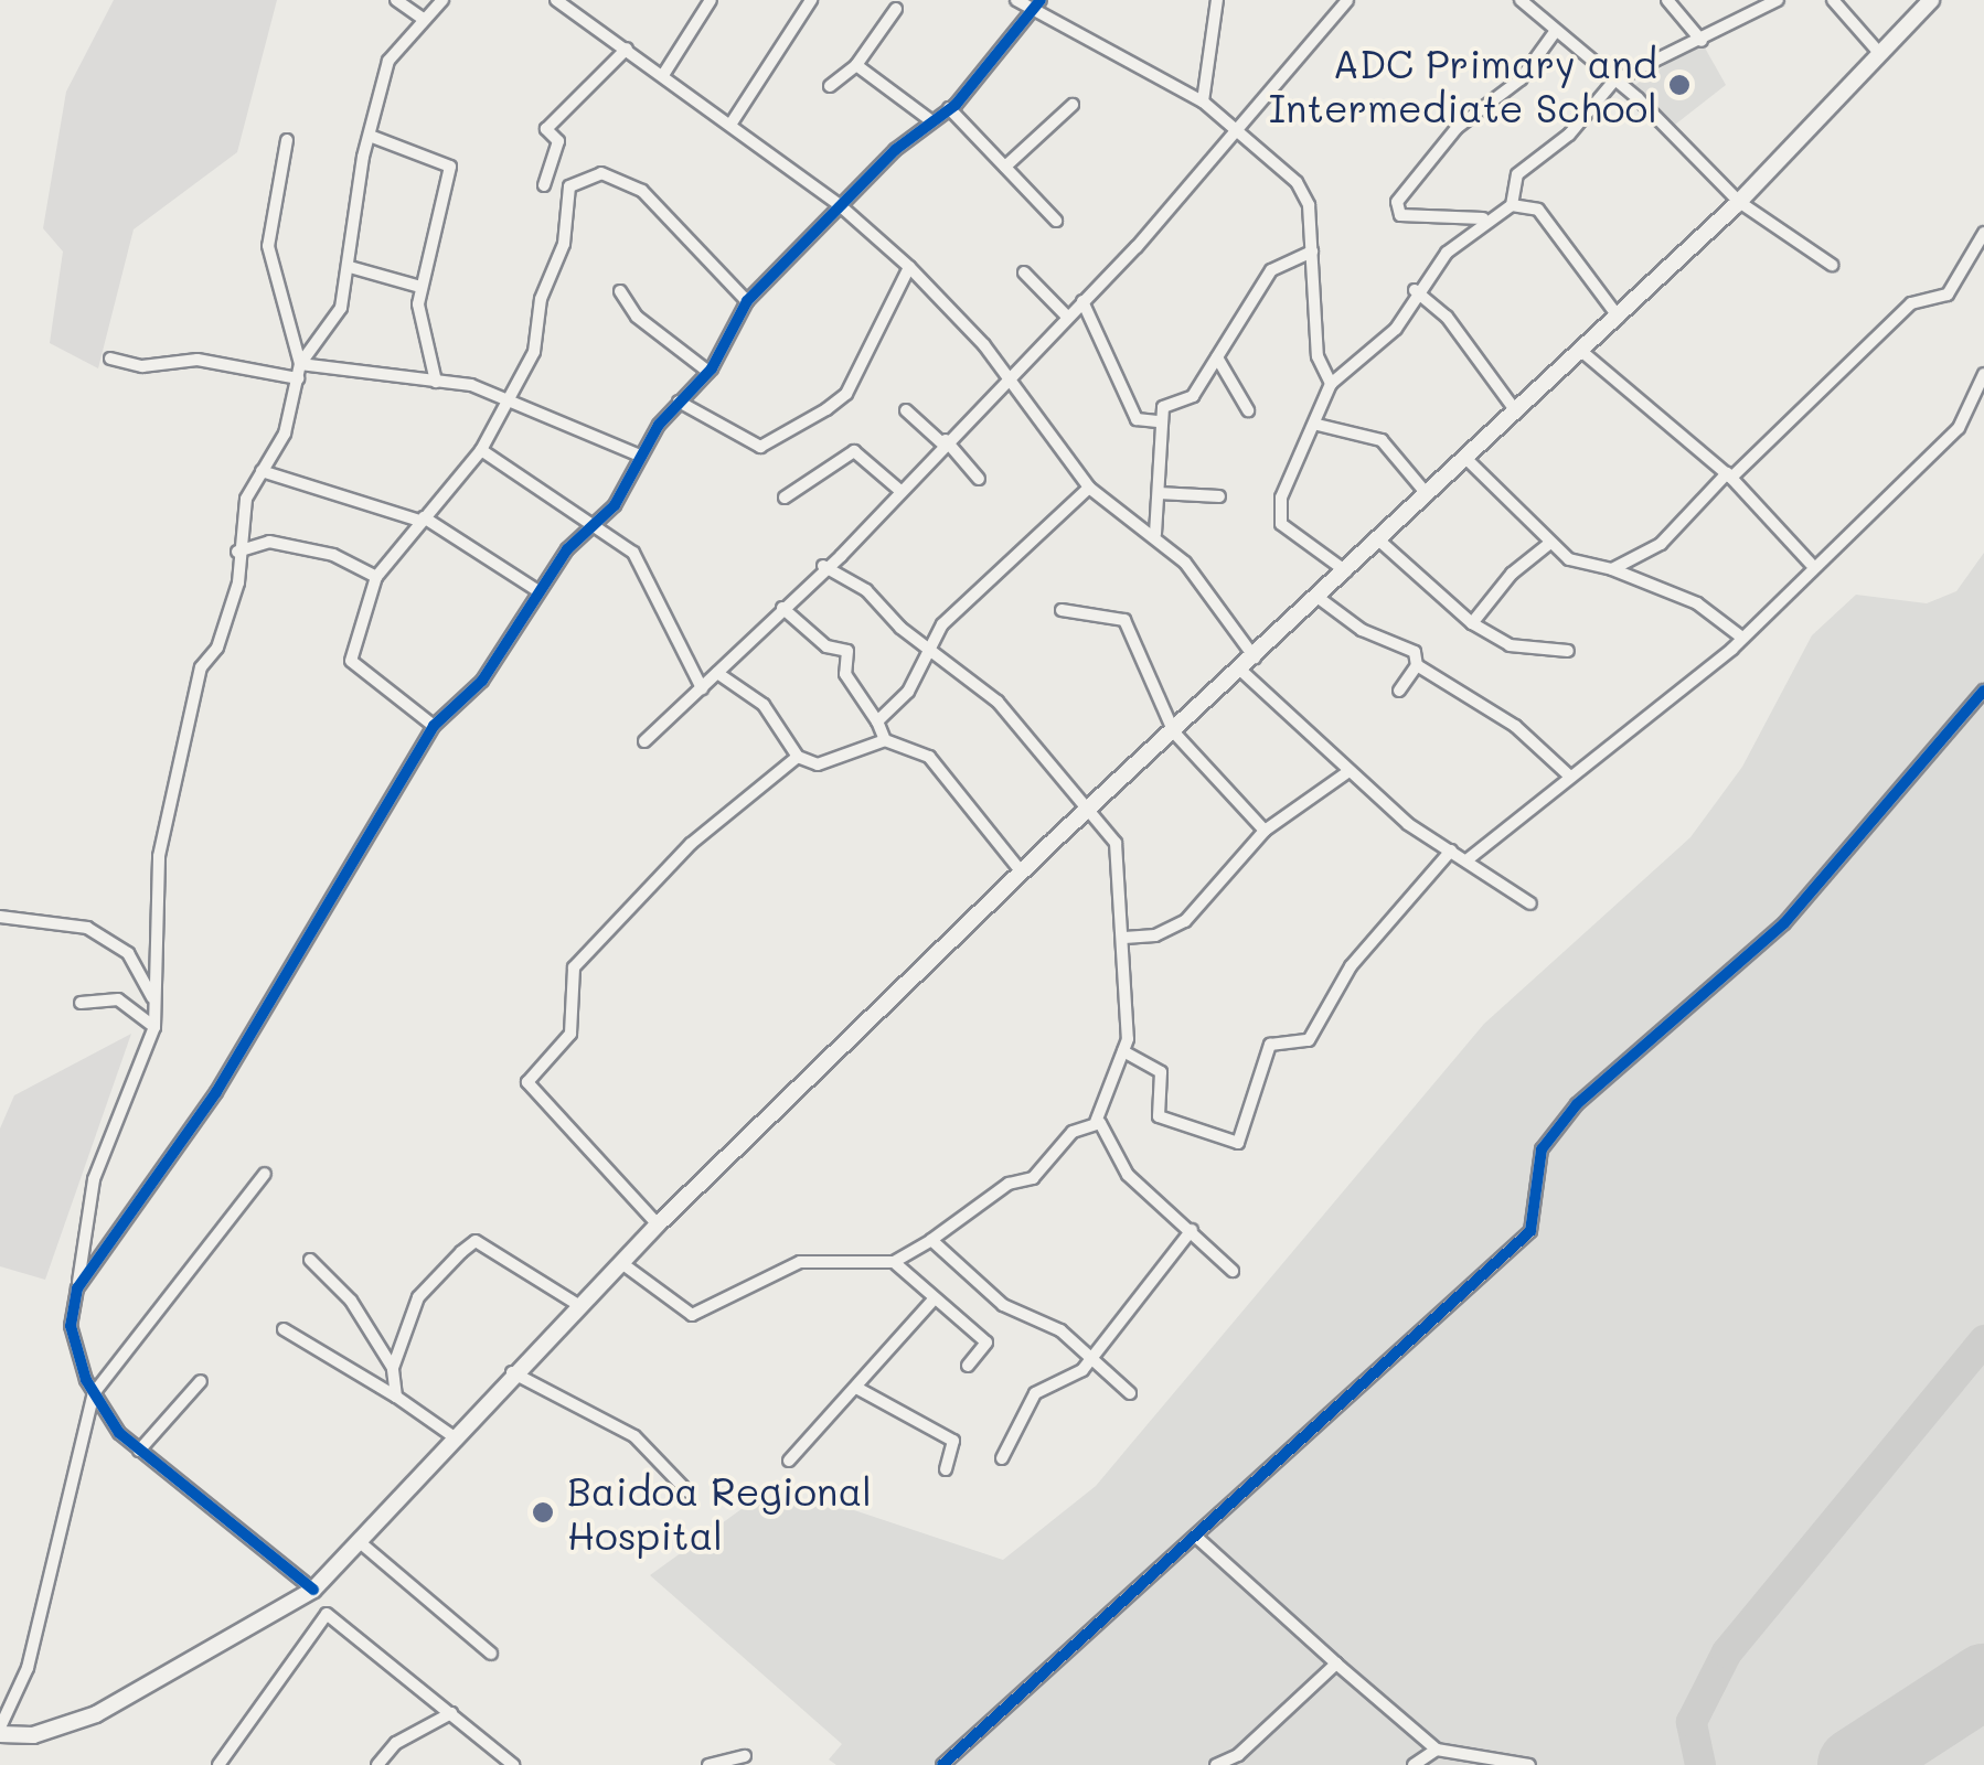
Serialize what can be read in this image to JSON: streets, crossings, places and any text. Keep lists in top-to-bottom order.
{
  "places": ["ADC Primary and Intermediate School", "Baidoa Regional Hospital"]
}
